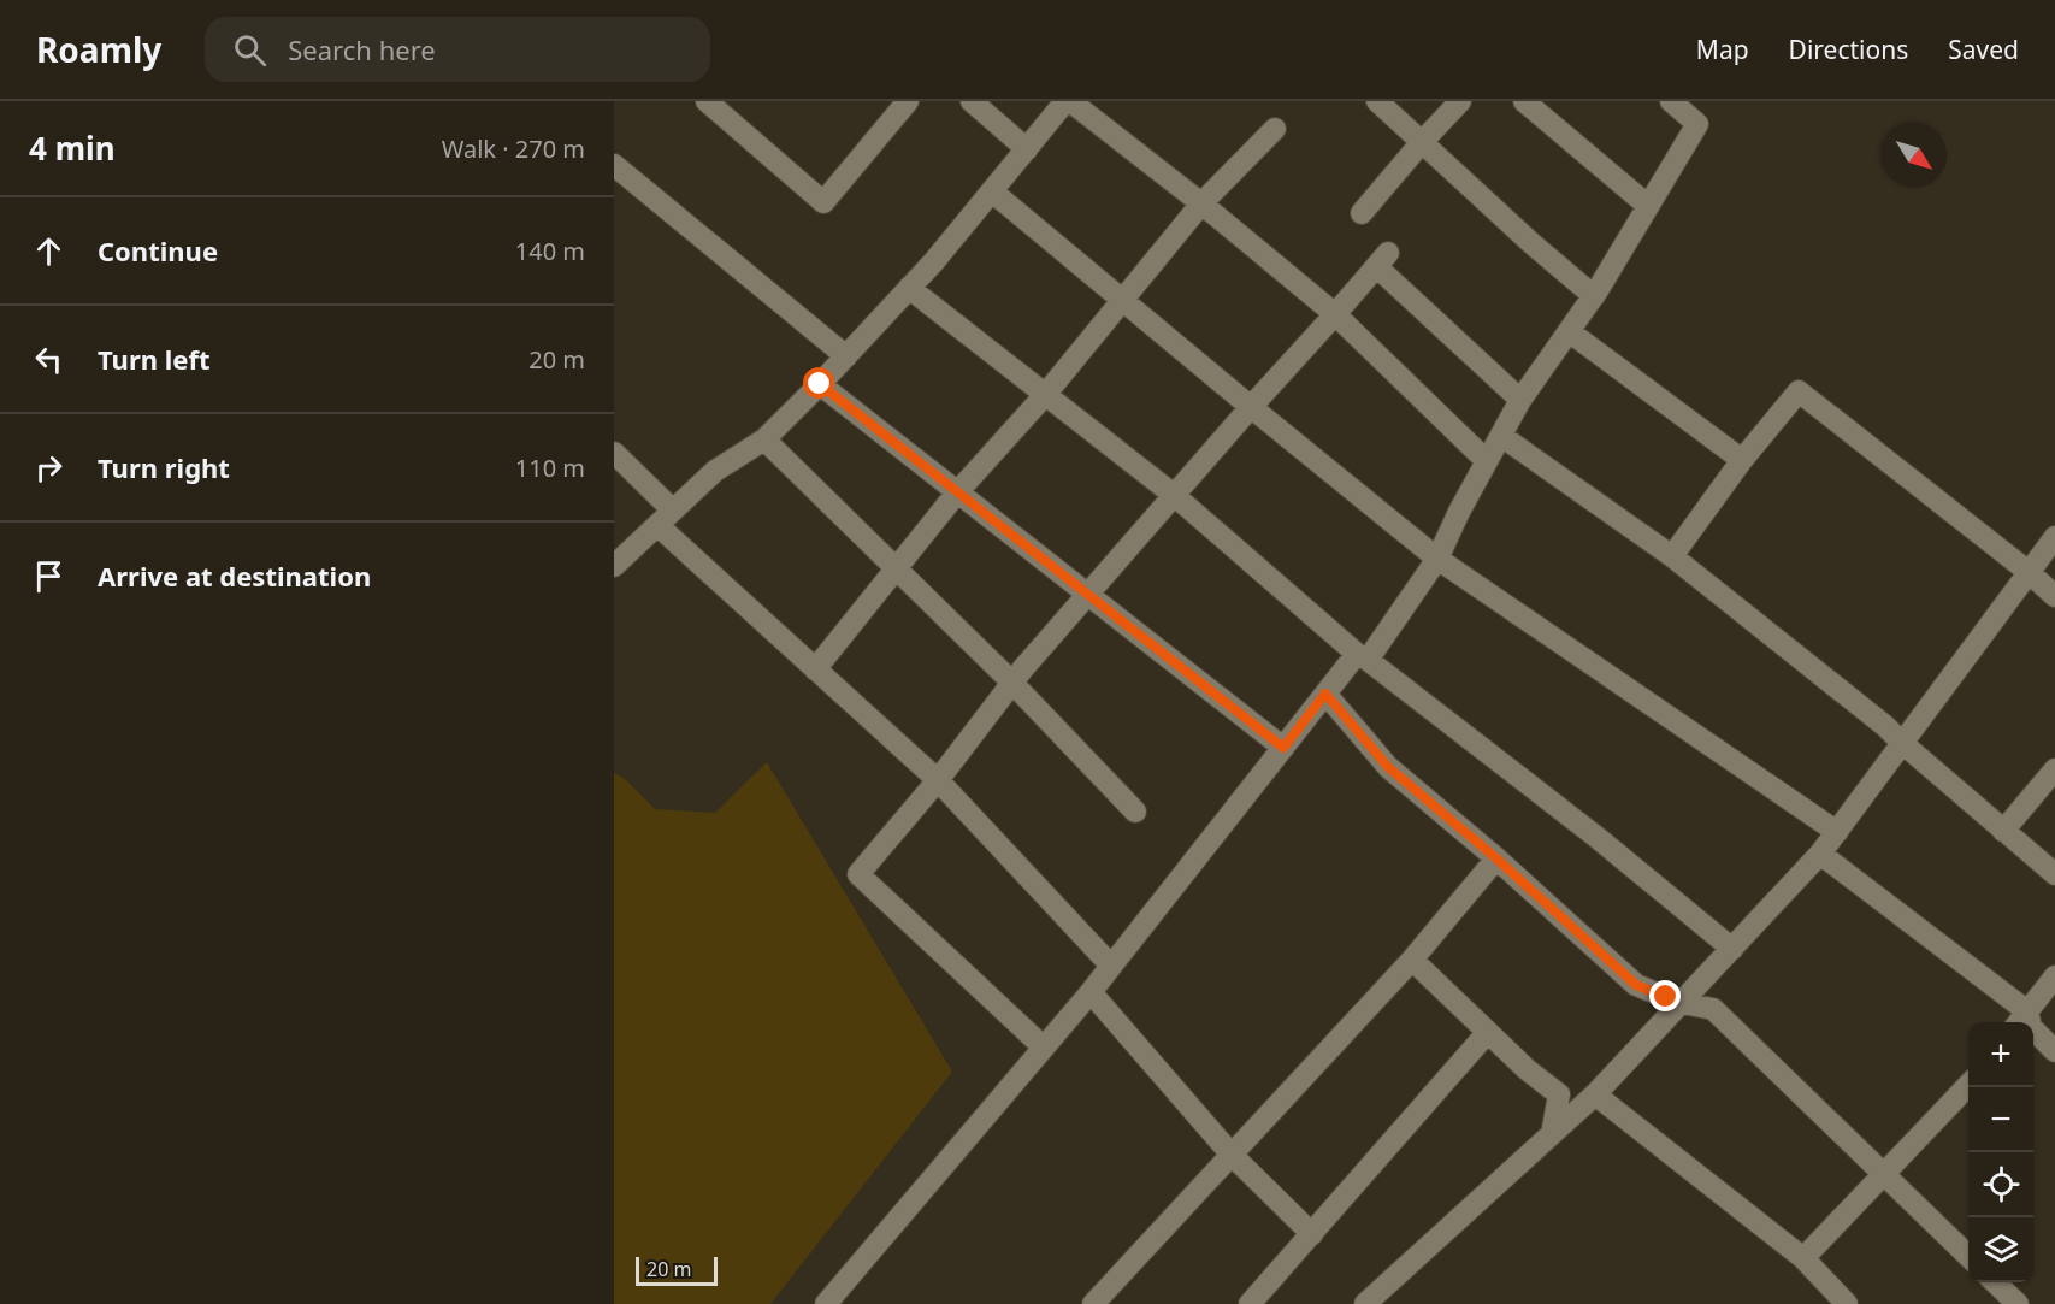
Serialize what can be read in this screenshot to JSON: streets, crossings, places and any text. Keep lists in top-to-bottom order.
{
  "scale_bar": "20 m",
  "north": "bottom right",
  "page": {
    "header": "Roamly",
    "search": "Search here",
    "nav": ["Map", "Directions", "Saved"],
    "heading": ["4 min", "Walk · 270 m"],
    "list": [
      ["Continue", "140 m"],
      ["Turn left", "20 m"],
      ["Turn right", "110 m"],
      "Arrive at destination"
    ],
    "map_buttons": ["+", "−"],
    "scale": "20 m"
  }
}
